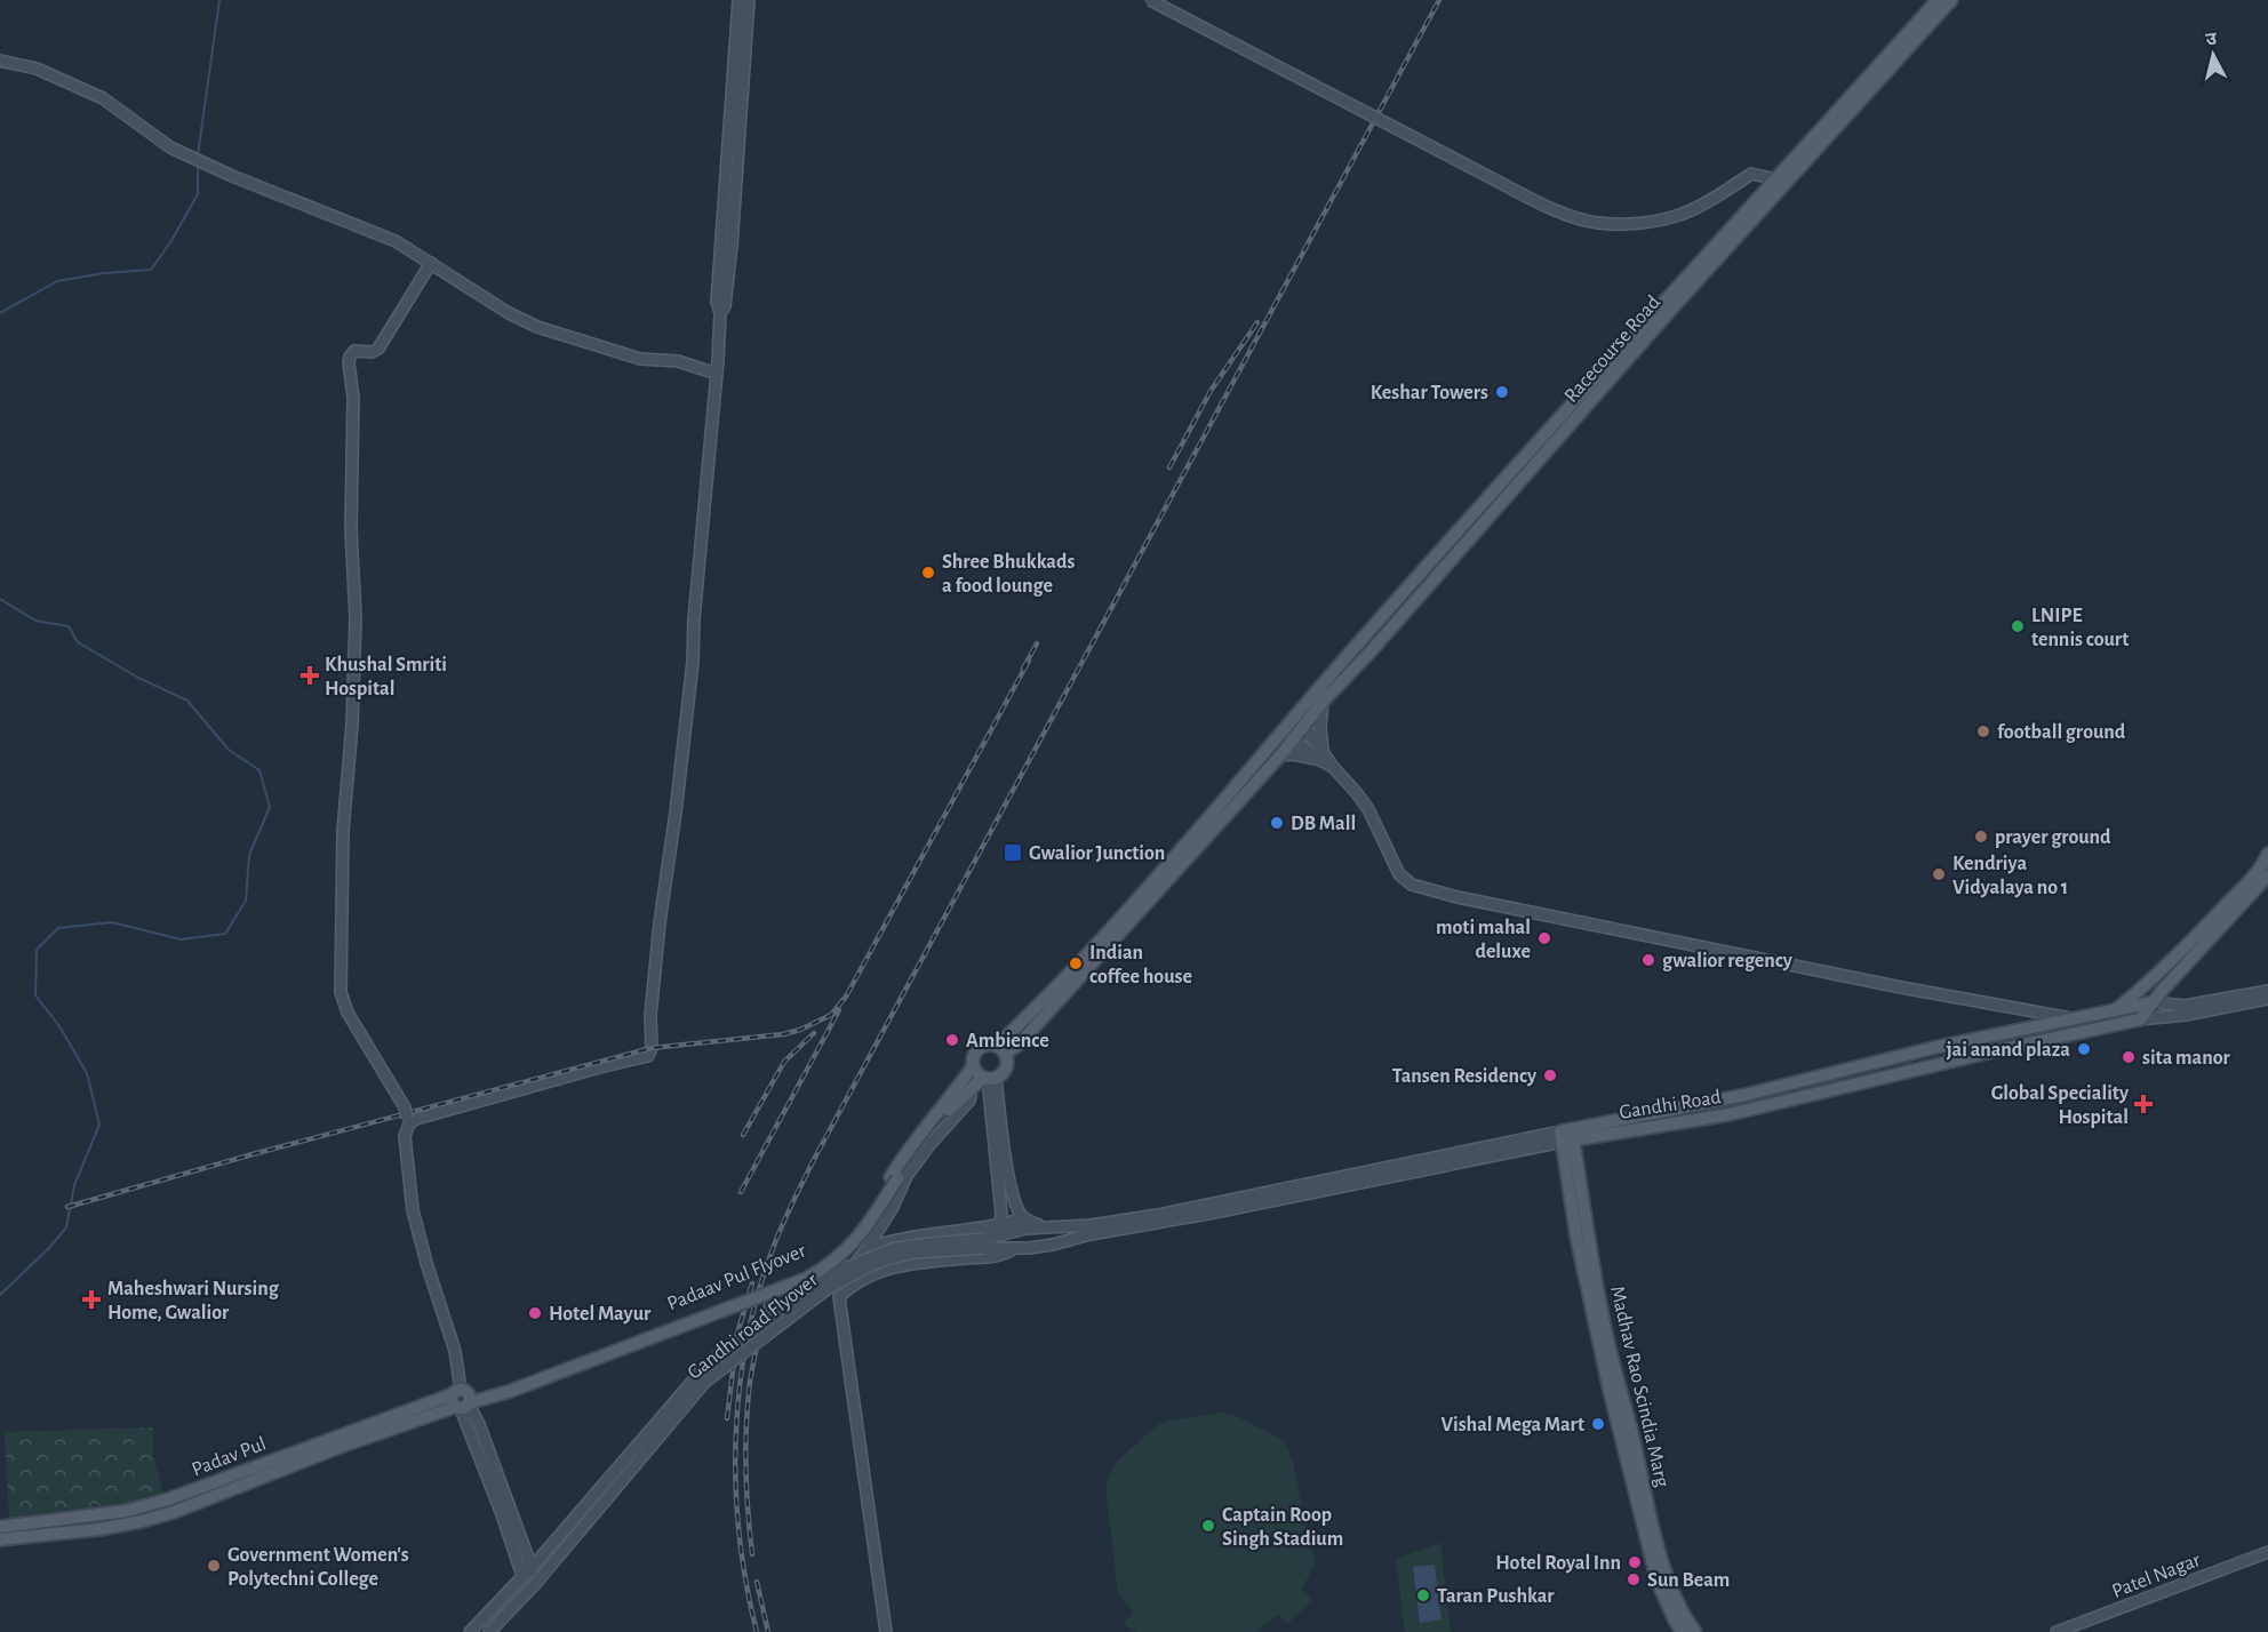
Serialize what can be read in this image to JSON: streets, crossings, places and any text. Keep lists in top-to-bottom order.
{
  "streets": {
    "main road": [
      "Racecourse Road",
      "Gandhi Road",
      "Padaav Pul Flyover",
      "Gandhi road Flyover",
      "Madhav Rao Scindia Marg",
      "Padav Pul",
      "Patel Nagar"
    ]
  },
  "crossings": [
    ["Gandhi Road", "Gandhi road Flyover"],
    ["Gandhi Road", "Madhav Rao Scindia Marg"],
    ["Padaav Pul Flyover", "Padav Pul"]
  ],
  "places": {
    "other": [
      "Keshar Towers",
      "Shree Bhukkads a food lounge",
      "LNIPE tennis court",
      "football ground",
      "DB Mall",
      "prayer ground",
      "Kendriya Vidyalaya no 1",
      "moti mahal deluxe",
      "gwalior regency",
      "Indian coffee house",
      "Ambience",
      "jai anand plaza",
      "sita manor",
      "Tansen Residency",
      "Hotel Mayur",
      "Vishal Mega Mart",
      "Captain Roop Singh Stadium",
      "Hotel Royal Inn",
      "Government Women's Polytechni College",
      "Sun Beam",
      "Taran Pushkar"
    ],
    "health": ["Khushal Smriti Hospital", "Global Speciality Hospital", "Maheshwari Nursing Home, Gwalior"],
    "transit": ["Gwalior Junction"]
  },
  "north": "top"
}
